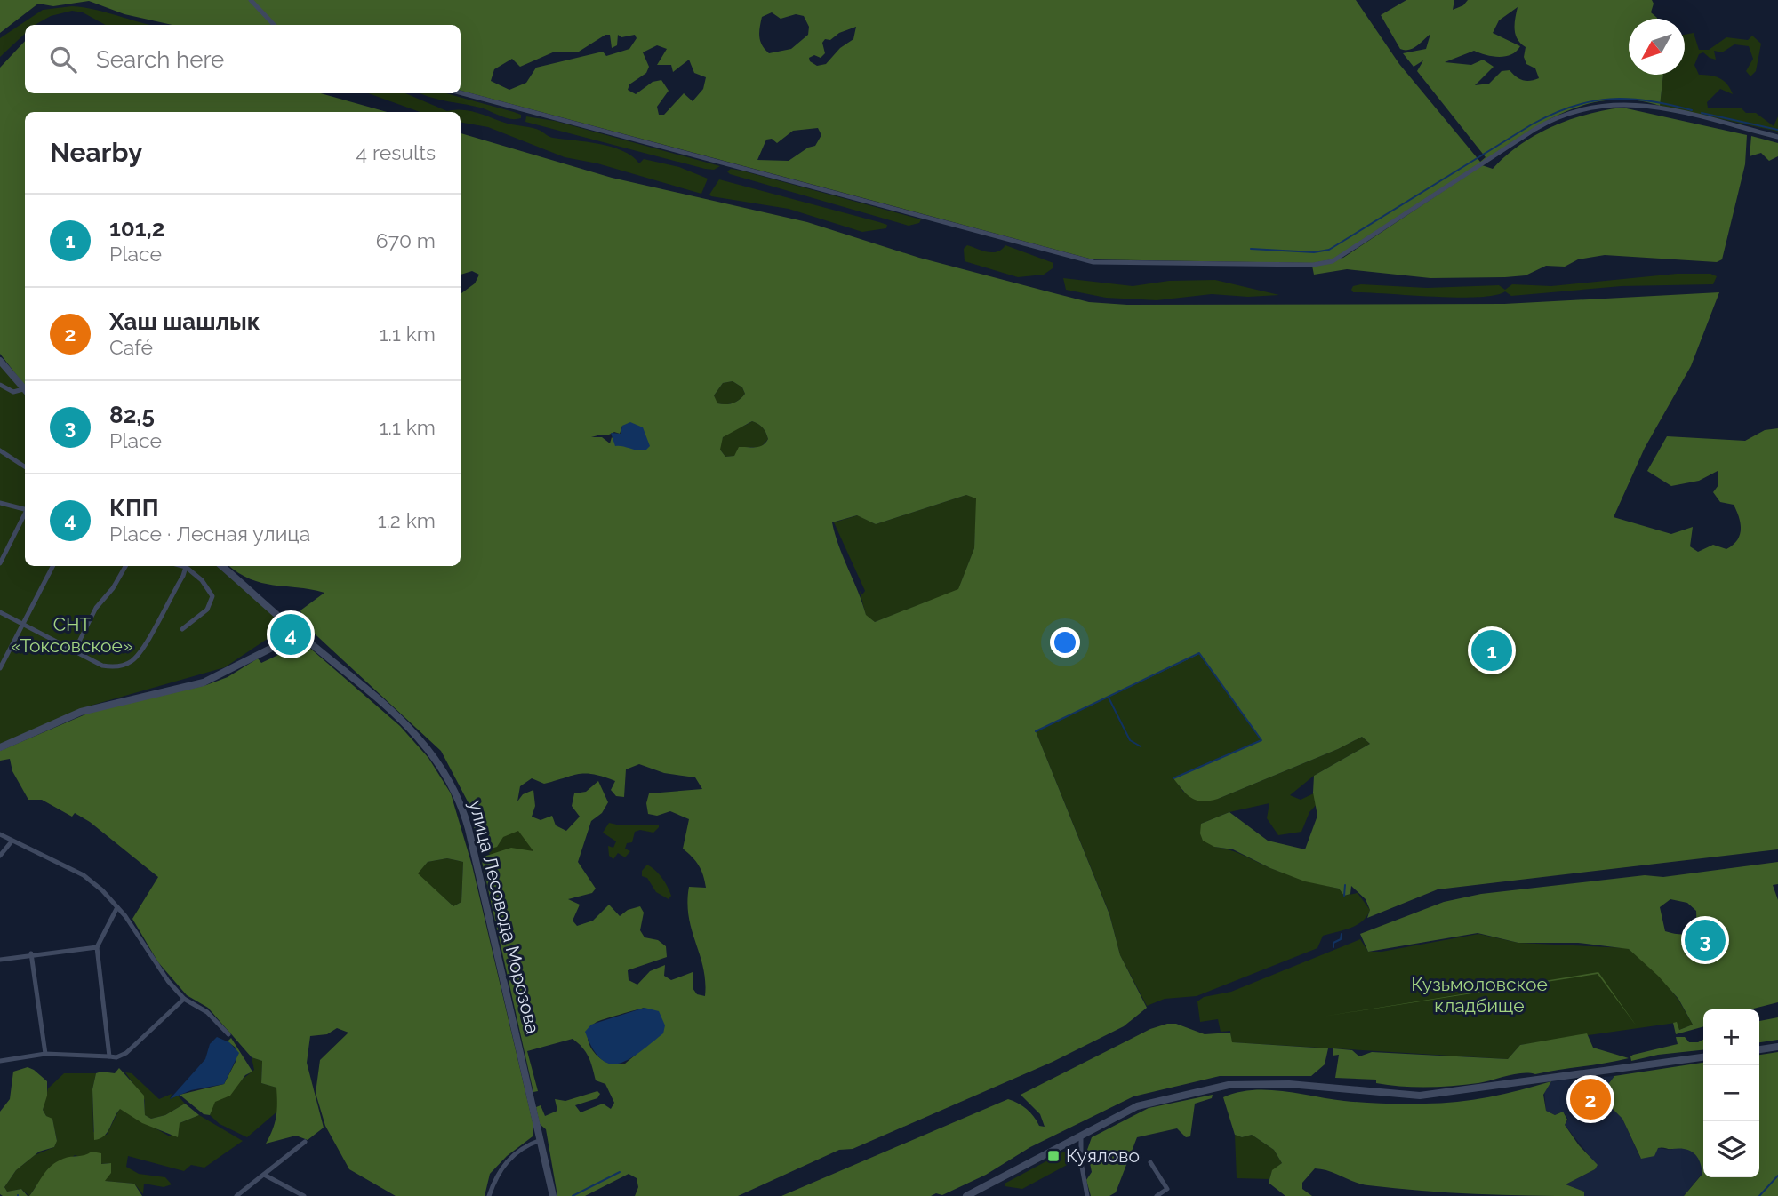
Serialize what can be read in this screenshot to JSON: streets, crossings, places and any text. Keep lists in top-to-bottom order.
{
  "streets": {
    "street": ["улица Лесовода Морозова"]
  },
  "parks": ["СНТ «Токсовское»", "Кузьмоловское кладбище"],
  "places": {
    "transit": ["Куялово"]
  },
  "north": "bottom left",
  "page": {
    "search": "Search here",
    "heading": ["Nearby", "4 results"],
    "list": [
      {
        "mark": "1",
        "name": "101,2",
        "note": "Place",
        "value": "670 m"
      },
      {
        "mark": "2",
        "name": "Хаш шашлык",
        "note": "Café",
        "value": "1.1 km"
      },
      {
        "mark": "3",
        "name": "82,5",
        "note": "Place",
        "value": "1.1 km"
      },
      {
        "mark": "4",
        "name": "КПП",
        "note": "Place · Лесная улица",
        "value": "1.2 km"
      }
    ],
    "pins": [
      "4",
      "1",
      "3",
      "2"
    ],
    "map_buttons": ["+", "−"]
  }
}
